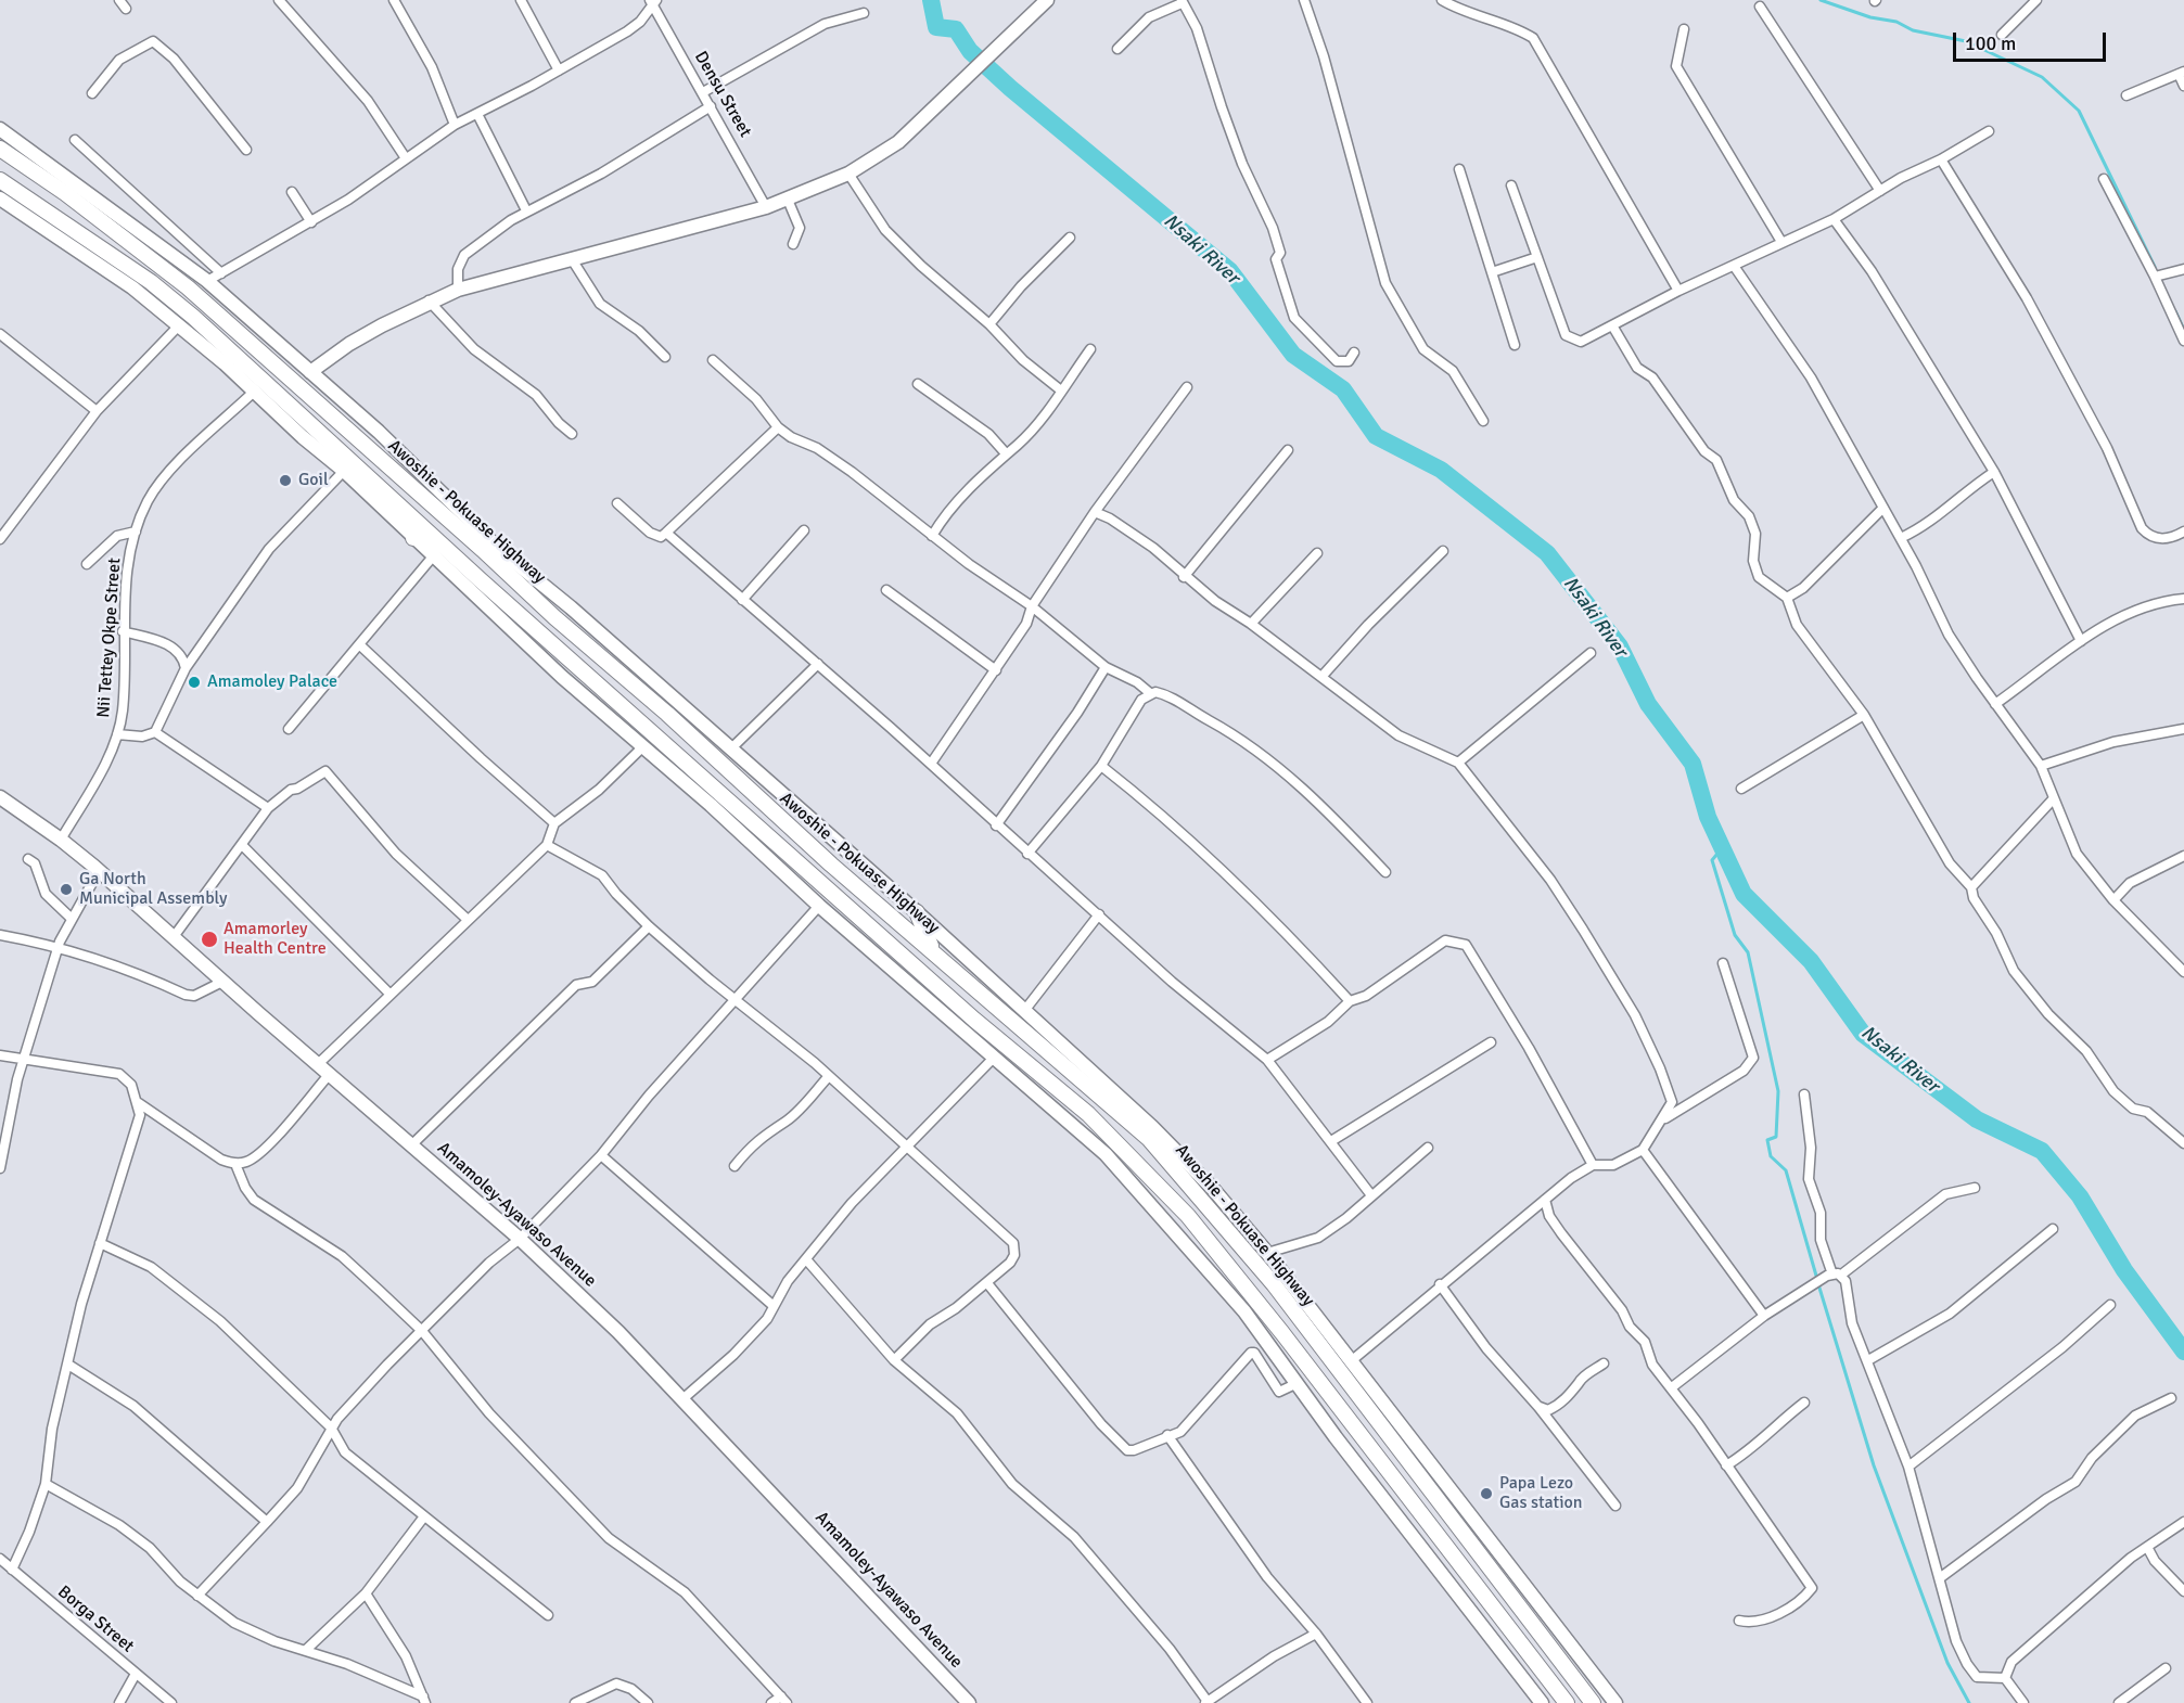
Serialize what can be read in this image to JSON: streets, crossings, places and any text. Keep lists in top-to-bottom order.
{
  "streets": {
    "main road": ["Awoshie - Pokuase Highway"],
    "street": [
      "Densu Street",
      "Nii Tettey Okpe Street",
      "Amamoley-Ayawaso Avenue",
      "Borga Street"
    ]
  },
  "crossings": [
    ["Nii Tettey Okpe Street", "Amamoley-Ayawaso Avenue"]
  ],
  "water": ["Nsaki River"],
  "places": [
    "Goil",
    "Amamoley Palace",
    "Ga North Municipal Assembly",
    "Amamorley Health Centre",
    "Papa Lezo Gas station"
  ],
  "scale_bar": "100 m"
}
